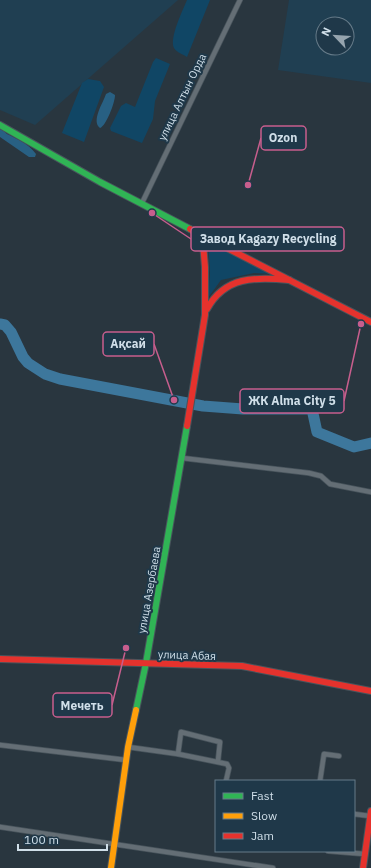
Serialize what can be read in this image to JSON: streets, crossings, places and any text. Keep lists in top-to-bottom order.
{
  "streets": {
    "main road": ["улица Азербаева", "улица Абая"],
    "street": ["улица Алтын Орда"]
  },
  "crossings": [
    ["улица Азербаева", "улица Абая"]
  ],
  "places": [
    "Ozon",
    "Завод Kagazy Recycling",
    "ЖК Alma City 5",
    "Ақсай",
    "Мечеть"
  ],
  "legend": ["Fast", "Slow", "Jam"],
  "scale_bar": "100 m",
  "north": "top left"
}
